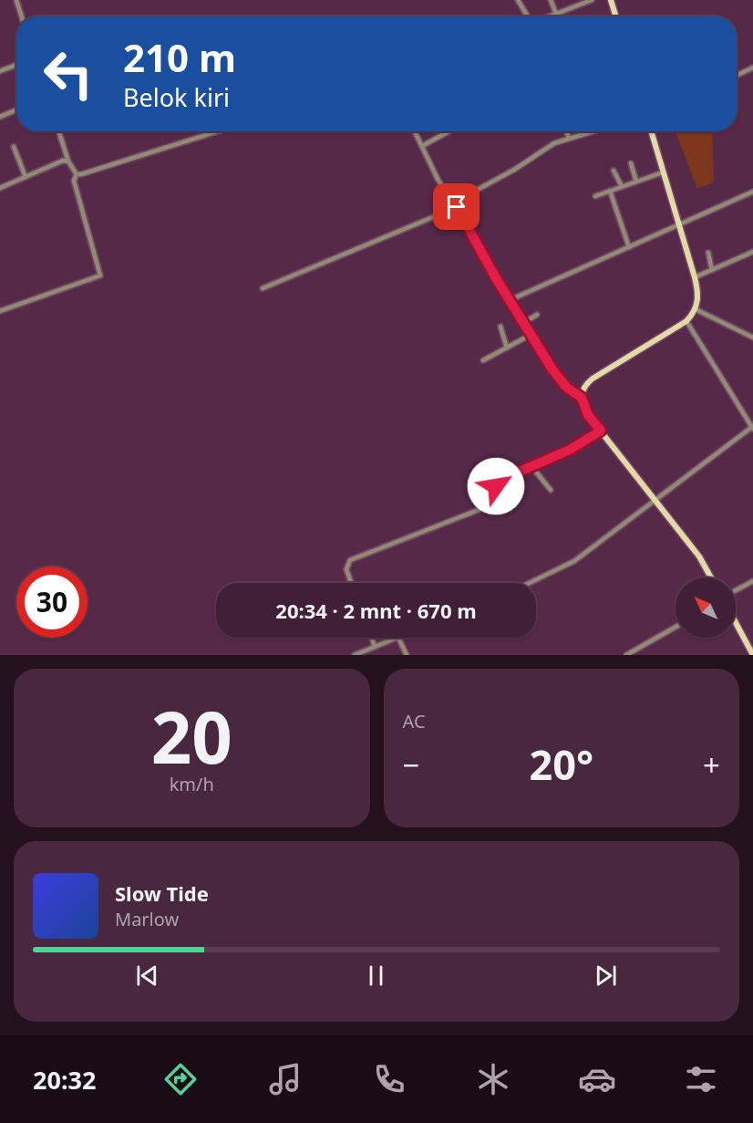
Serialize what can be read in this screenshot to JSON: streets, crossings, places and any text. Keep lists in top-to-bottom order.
{
  "north": "top left",
  "page": {
    "turn": ["210 m", "Belok kiri"],
    "limit": "30",
    "trip": "20:34 · 2 mnt · 670 m",
    "tile": [
      ["20", "km/h"],
      "AC"
    ],
    "heat": ["−", "20°", "+"],
    "song": ["Slow Tide", "Marlow"],
    "tabs": "20:32"
  }
}
